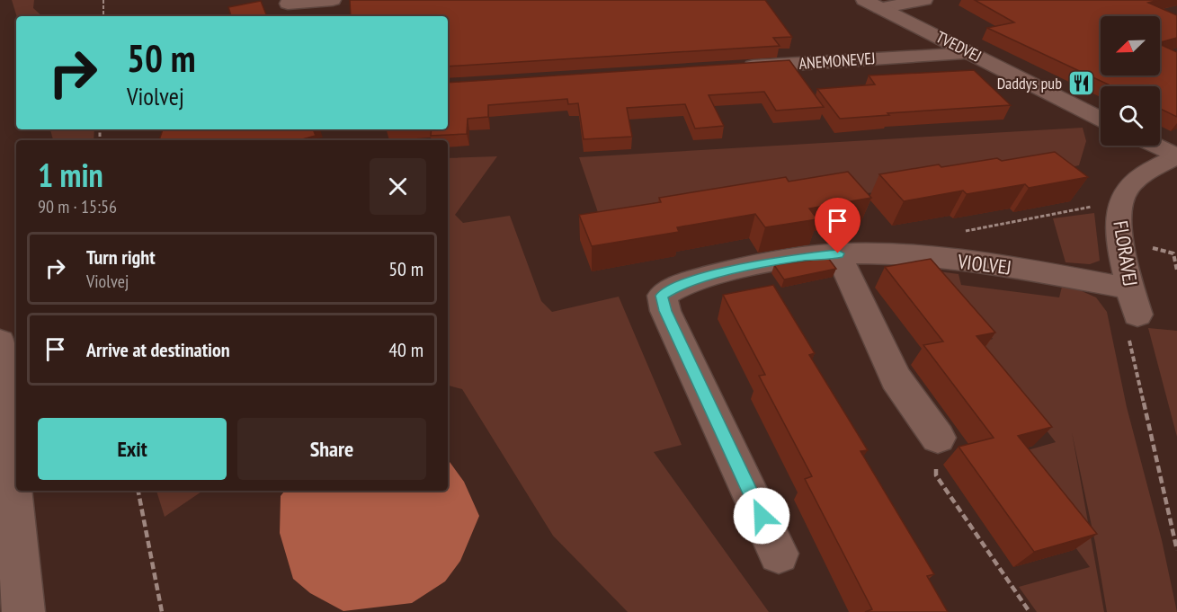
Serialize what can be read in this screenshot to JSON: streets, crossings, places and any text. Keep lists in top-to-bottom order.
{
  "streets": {
    "street": [
      "TVEDVEJ",
      "ANEMONEVEJ",
      "FLORAVEJ",
      "VIOLVEJ"
    ]
  },
  "crossings": [
    ["TVEDVEJ", "ANEMONEVEJ"],
    ["FLORAVEJ", "VIOLVEJ"]
  ],
  "places": {
    "restaurant": ["Daddys pub"]
  },
  "north": "bottom left",
  "page": {
    "turn": ["50 m", "Violvej"],
    "heading": ["1 min", "90 m · 15:56"],
    "list": [
      {
        "name": "Turn right",
        "note": "Violvej",
        "value": "50 m"
      },
      {
        "name": "Arrive at destination",
        "value": "40 m"
      }
    ],
    "buttons": ["Exit", "Share"]
  }
}
